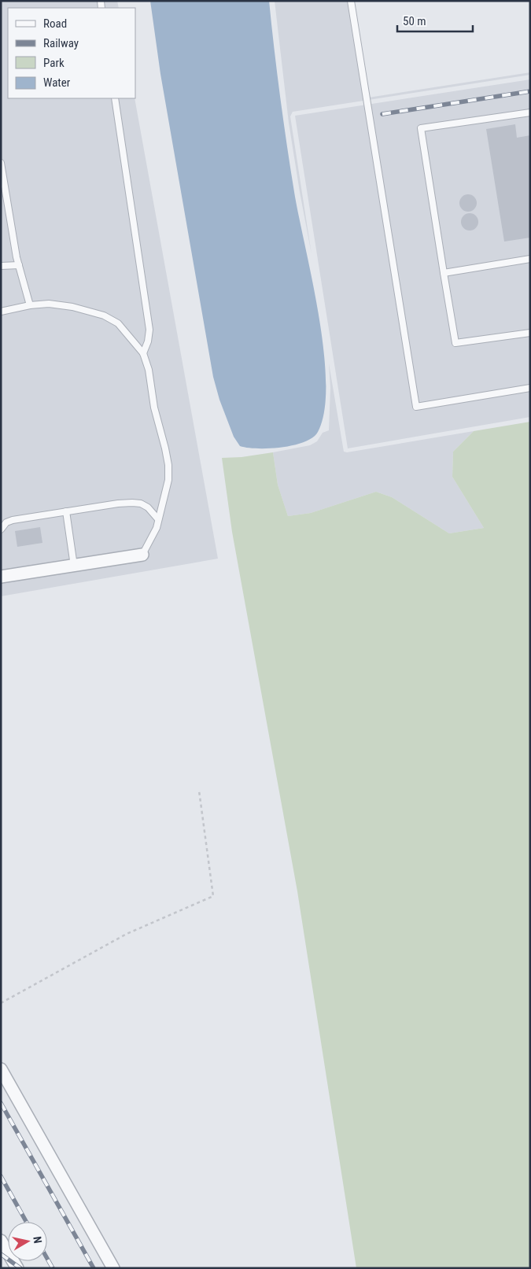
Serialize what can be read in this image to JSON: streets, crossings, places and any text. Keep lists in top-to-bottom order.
{
  "legend": [
    "Road",
    "Railway",
    "Park",
    "Water"
  ],
  "scale_bar": "50 m",
  "north": "right"
}
